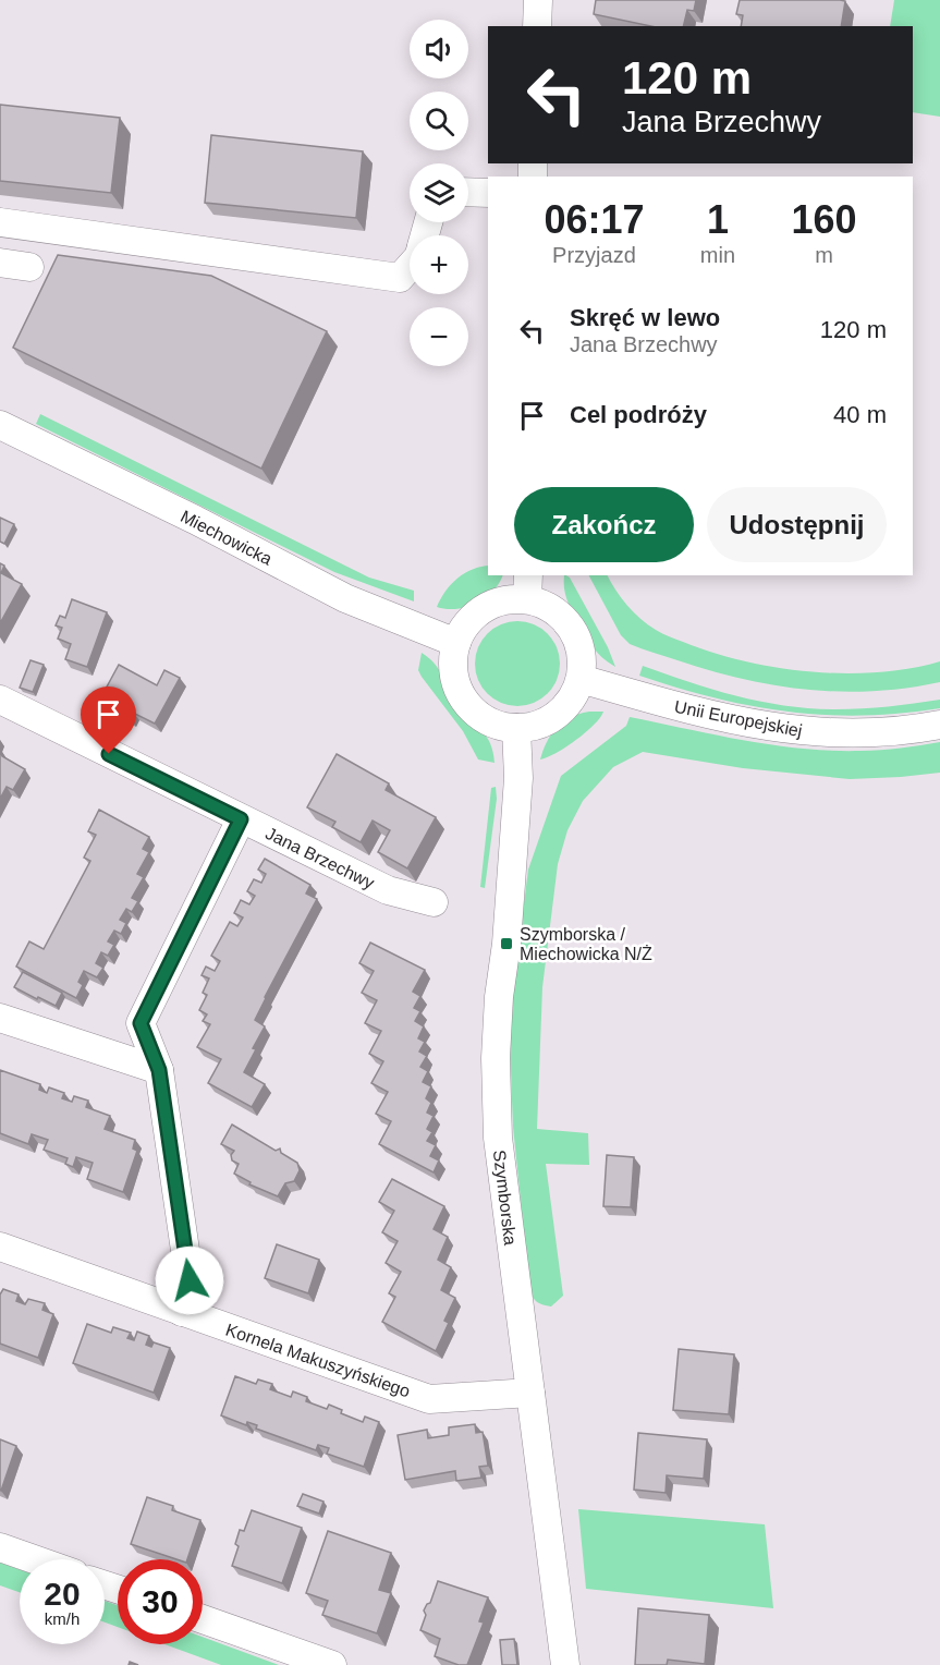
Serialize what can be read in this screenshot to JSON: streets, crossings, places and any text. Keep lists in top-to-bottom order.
{
  "streets": {
    "street": [
      "Miechowicka",
      "Unii Europejskiej",
      "Jana Brzechwy",
      "Szymborska",
      "Kornela Makuszyńskiego"
    ]
  },
  "crossings": [
    ["Miechowicka", "Unii Europejskiej"],
    ["Miechowicka", "Szymborska"],
    ["Unii Europejskiej", "Szymborska"],
    ["Szymborska", "Kornela Makuszyńskiego"]
  ],
  "places": {
    "transit": ["Szymborska / Miechowicka N/Ż"]
  },
  "page": {
    "map_buttons": ["+", "−"],
    "turn": ["120 m", "Jana Brzechwy"],
    "eta": [
      "06:17",
      "Przyjazd",
      "1",
      "min",
      "160",
      "m"
    ],
    "list": [
      {
        "name": "Skręć w lewo",
        "note": "Jana Brzechwy",
        "value": "120 m"
      },
      {
        "name": "Cel podróży",
        "value": "40 m"
      }
    ],
    "buttons": ["Zakończ", "Udostępnij"],
    "speed": "20 km/h",
    "limit": "30"
  }
}
